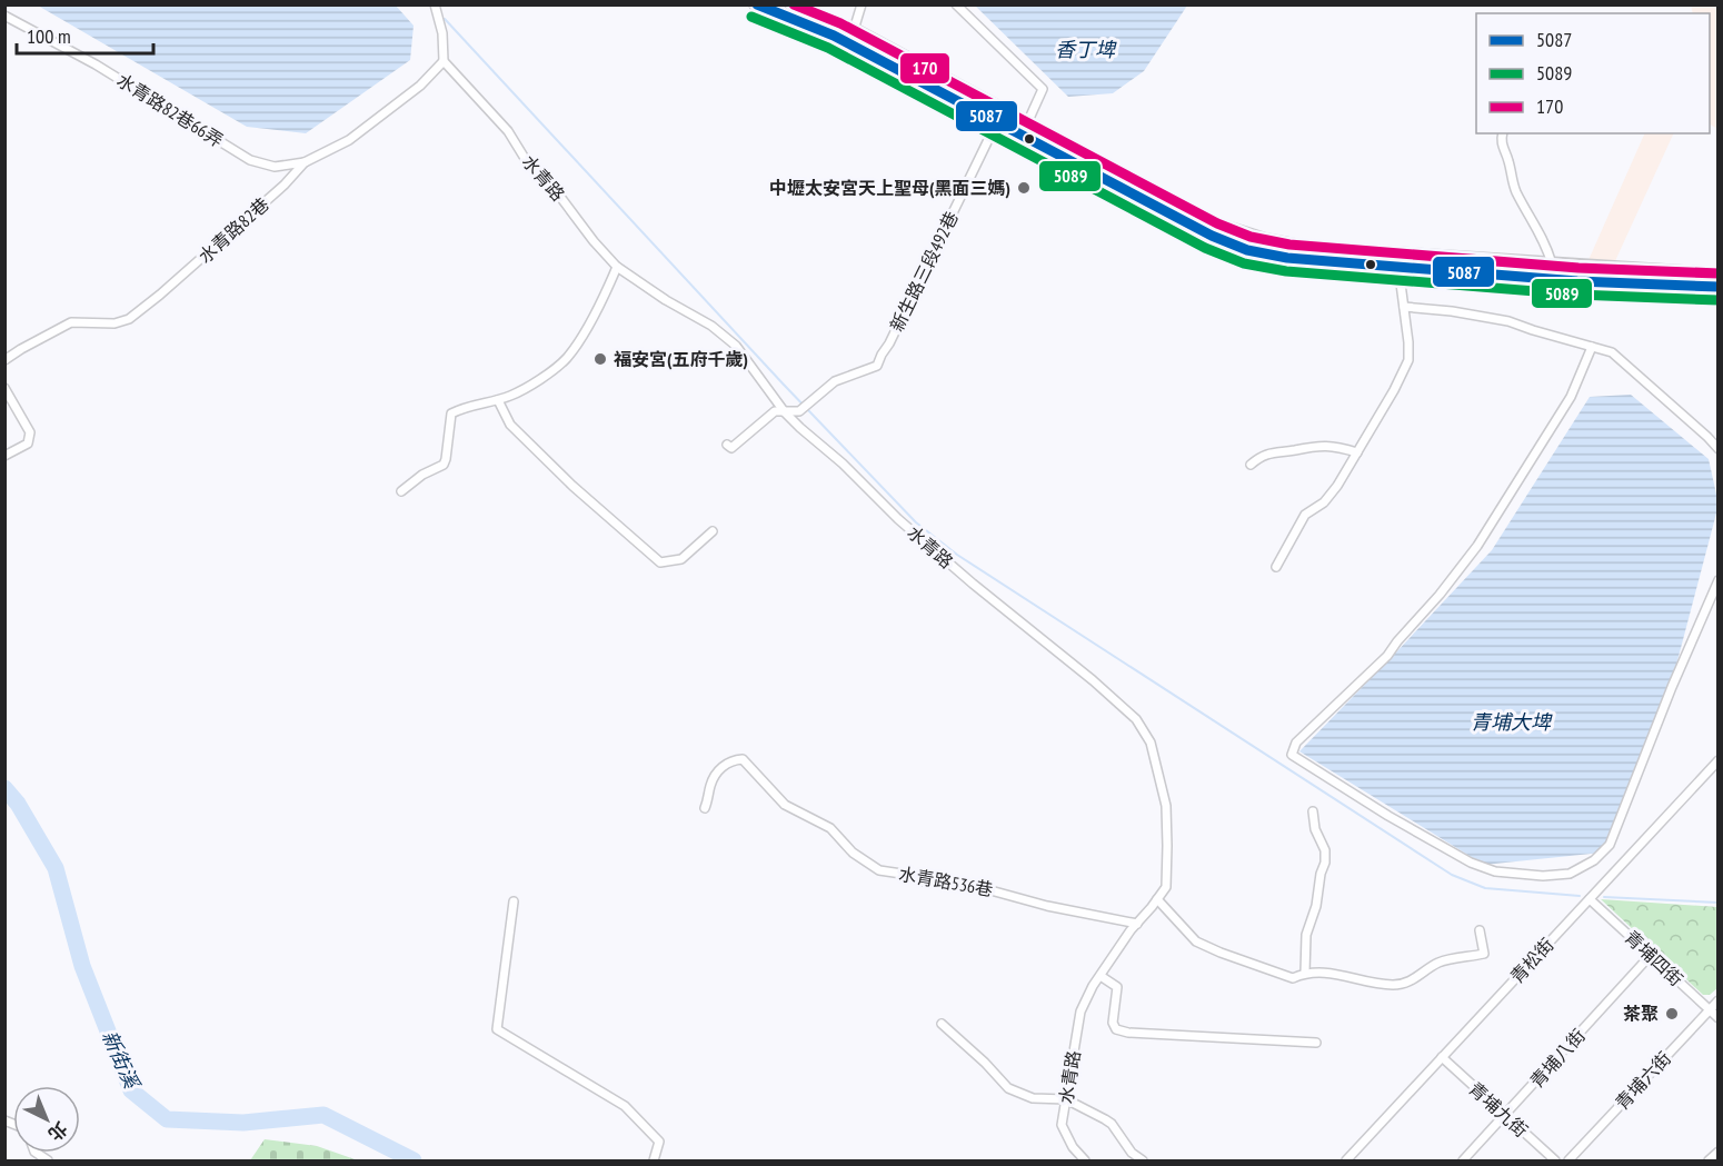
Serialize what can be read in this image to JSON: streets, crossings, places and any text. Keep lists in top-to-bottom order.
{
  "streets": {
    "street": [
      "水青路82巷66弄",
      "水青路",
      "水青路82巷",
      "新生路三段492巷",
      "水青路536巷",
      "青埔四街",
      "青松街",
      "青埔八街",
      "青埔六街",
      "青埔九街"
    ]
  },
  "crossings": [
    ["水青路82巷66弄", "水青路82巷"],
    ["水青路", "水青路82巷"],
    ["水青路", "新生路三段492巷"],
    ["水青路", "水青路536巷"],
    ["青埔四街", "青松街"],
    ["青埔四街", "青埔八街"],
    ["青埔四街", "青埔六街"],
    ["青松街", "青埔九街"],
    ["青埔八街", "青埔九街"]
  ],
  "water": ["香丁埤", "青埔大埤", "新街溪"],
  "places": ["中壢太安宮天上聖母(黑面三媽)", "福安宮(五府千歲)", "茶聚"],
  "lines": ["transit line 5087", "transit line 170", "transit line 5089"],
  "legend": ["5087", "5089", "170"],
  "scale_bar": "100 m",
  "north": "bottom right"
}
